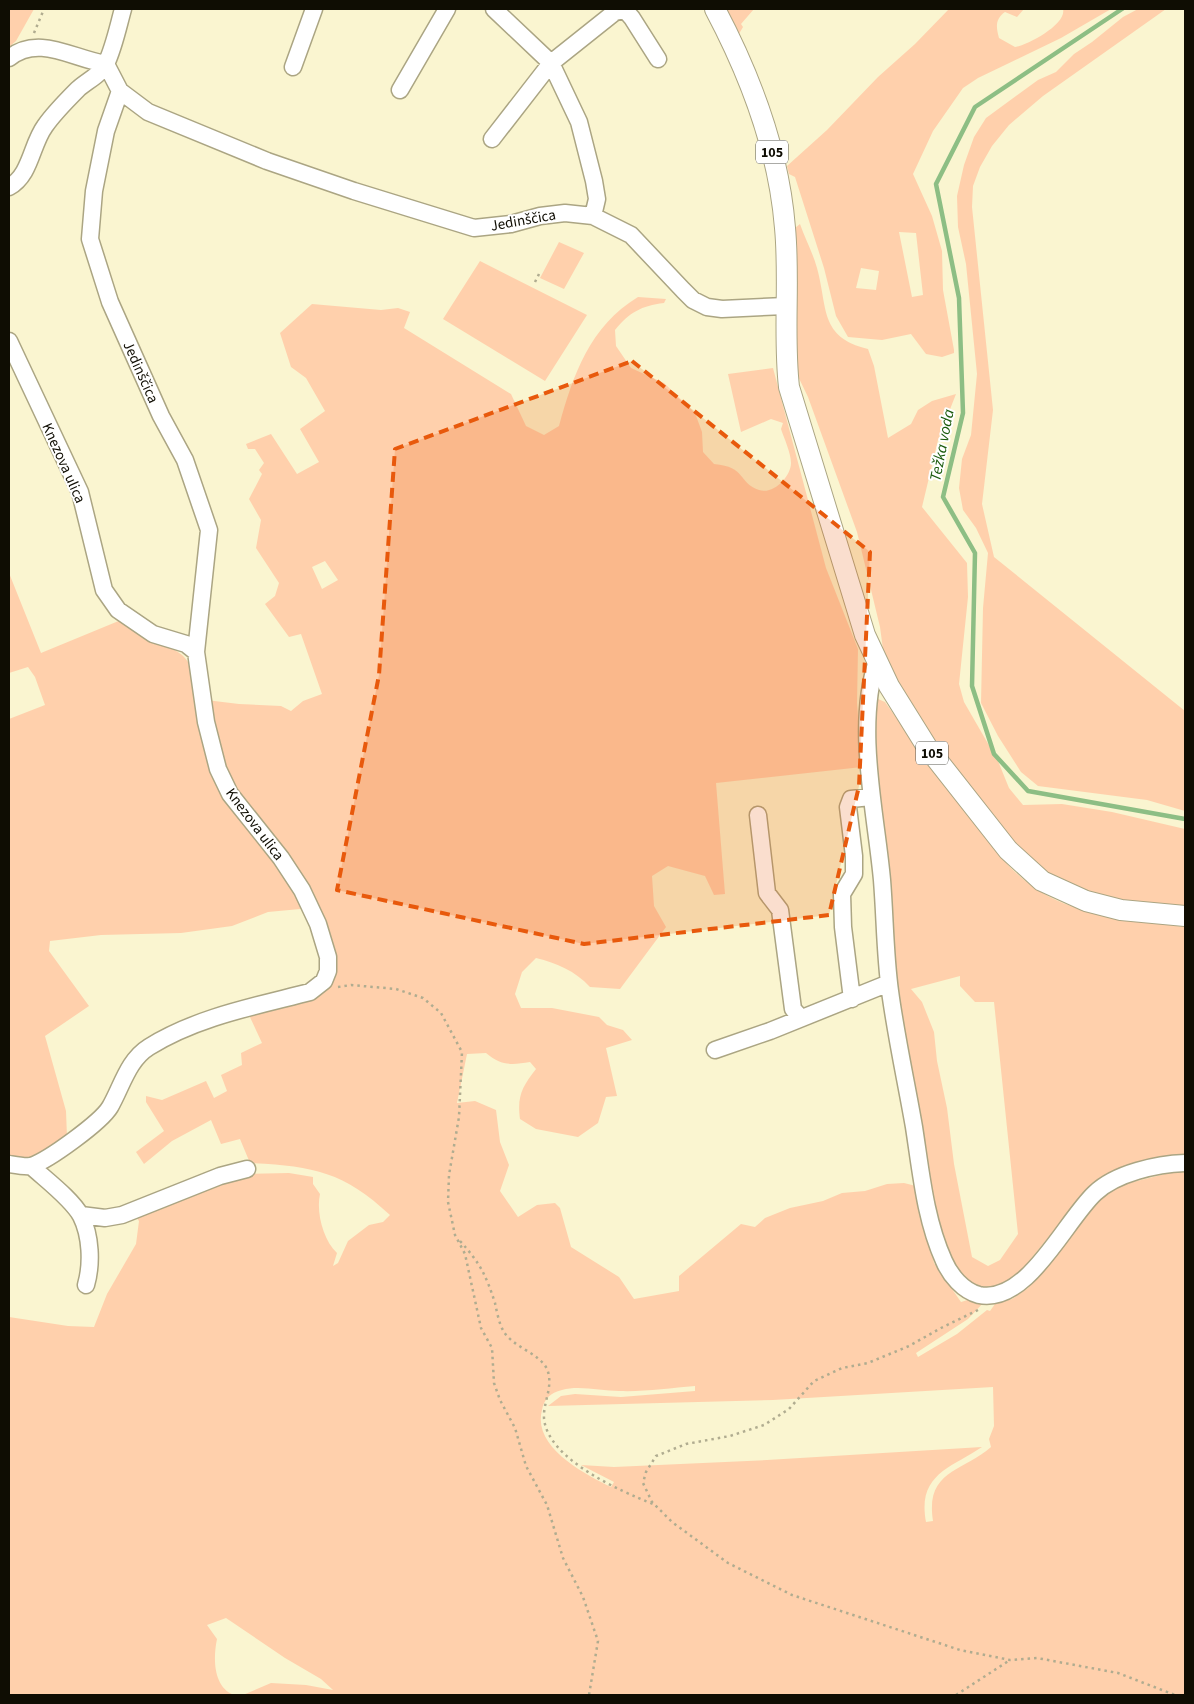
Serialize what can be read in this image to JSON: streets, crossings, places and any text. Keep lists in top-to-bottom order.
{
  "streets": {
    "main road": ["105"],
    "street": ["Jedinščica", "Knezova ulica"]
  },
  "crossings": [
    ["Jedinščica", "Knezova ulica"]
  ],
  "water": ["Težka voda"]
}
